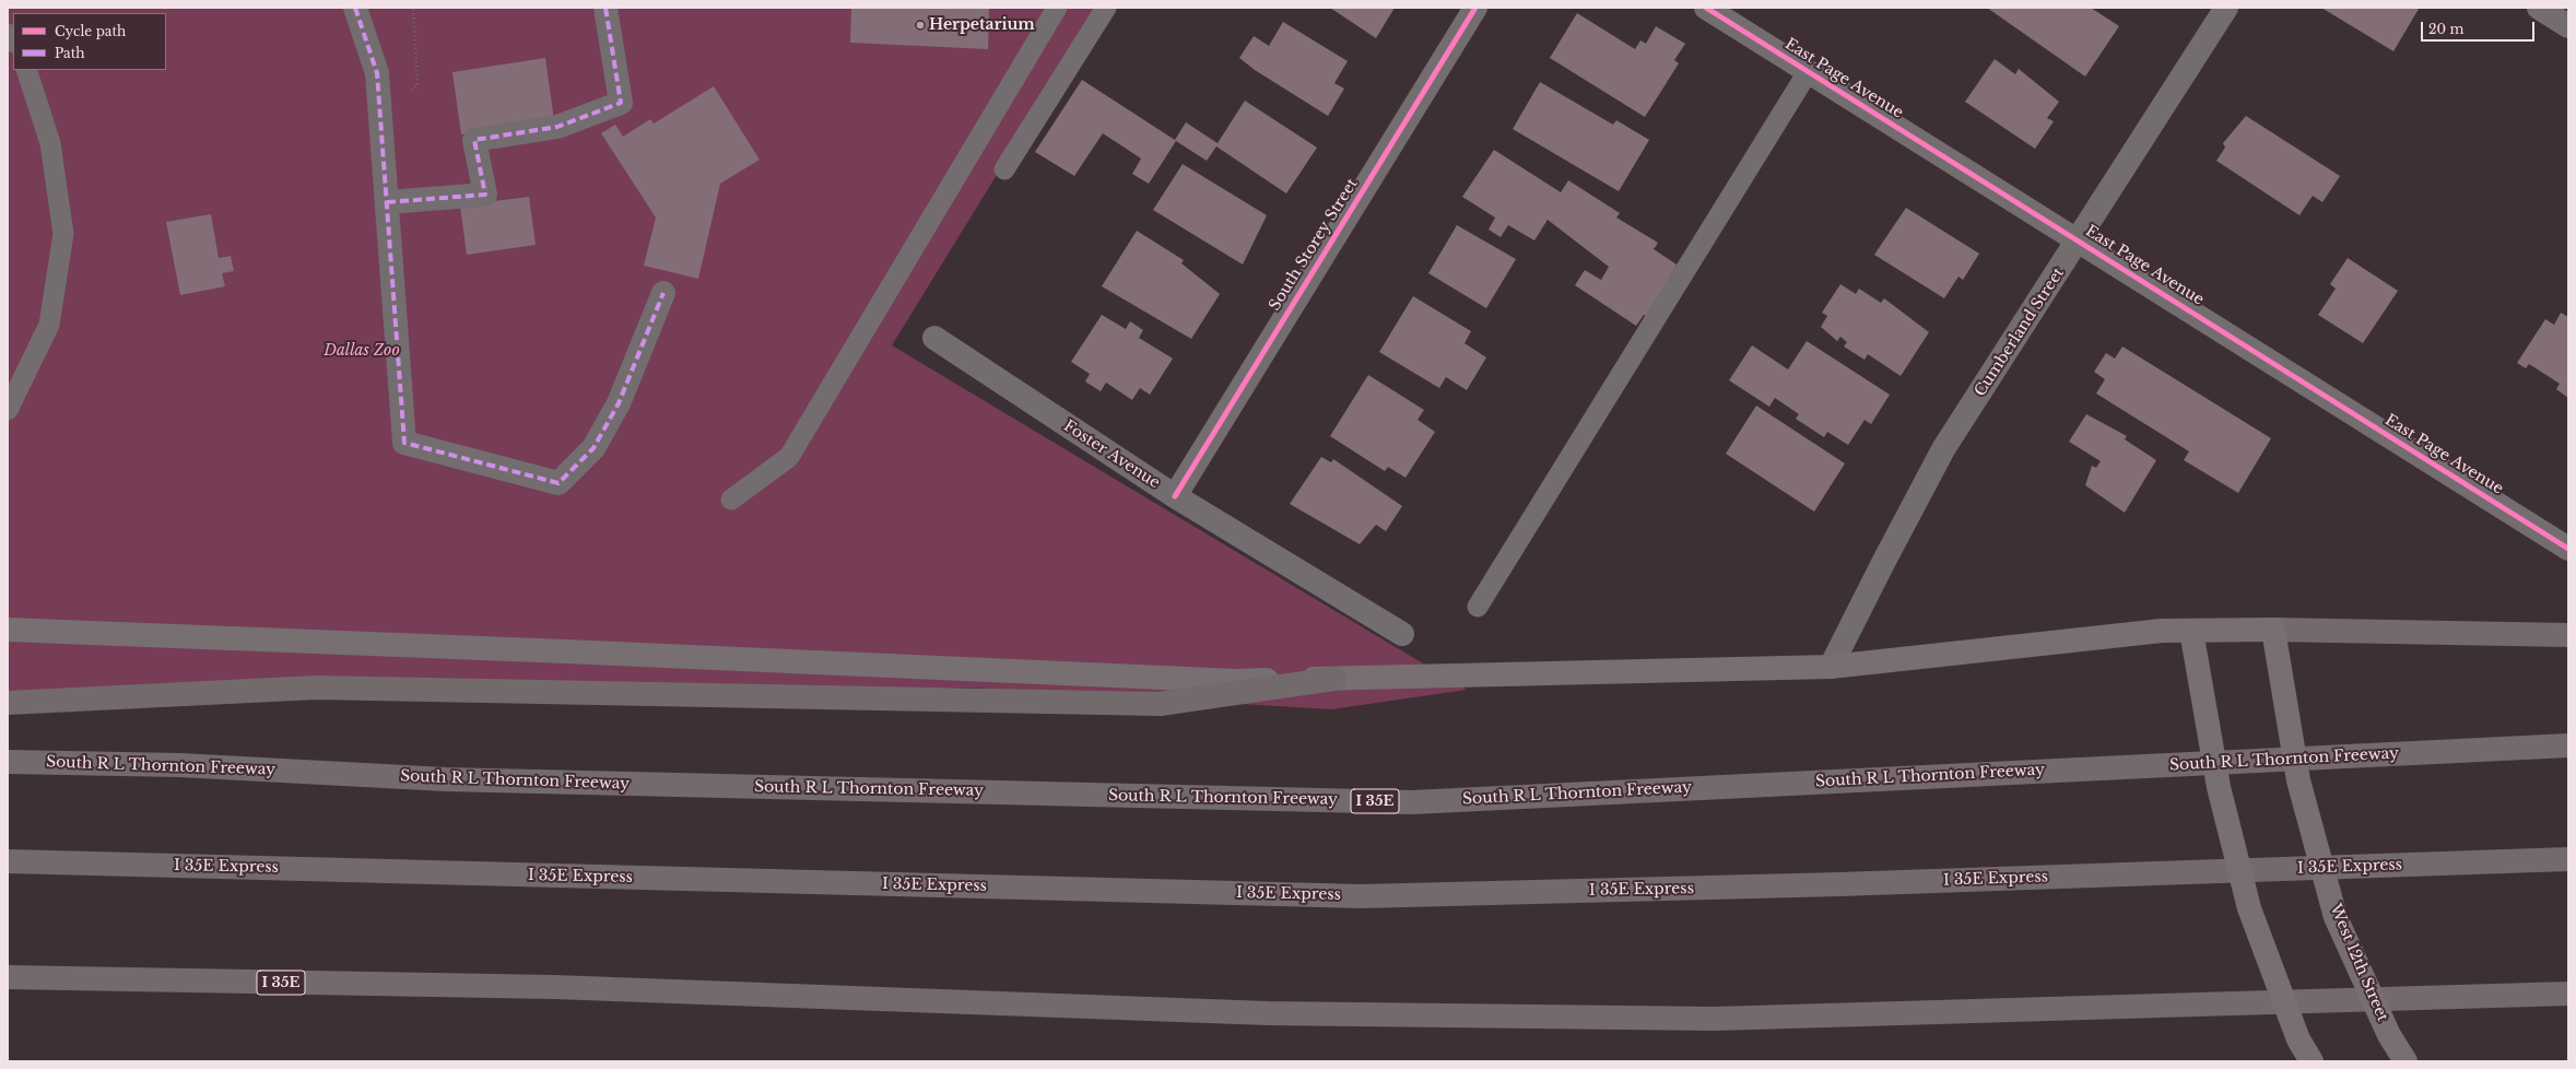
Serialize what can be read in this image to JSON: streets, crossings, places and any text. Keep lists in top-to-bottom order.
{
  "streets": {
    "highway": ["South R L Thornton Freeway", "I 35E", "I 35E Express"],
    "main road": ["West 12th Street"],
    "street": [
      "East Page Avenue",
      "South Storey Street",
      "Cumberland Street",
      "Foster Avenue"
    ]
  },
  "crossings": [
    ["East Page Avenue", "Cumberland Street"],
    ["South Storey Street", "Foster Avenue"]
  ],
  "parks": ["Dallas Zoo"],
  "places": ["Herpetarium"],
  "legend": ["Cycle path", "Path"],
  "scale_bar": "20 m"
}
